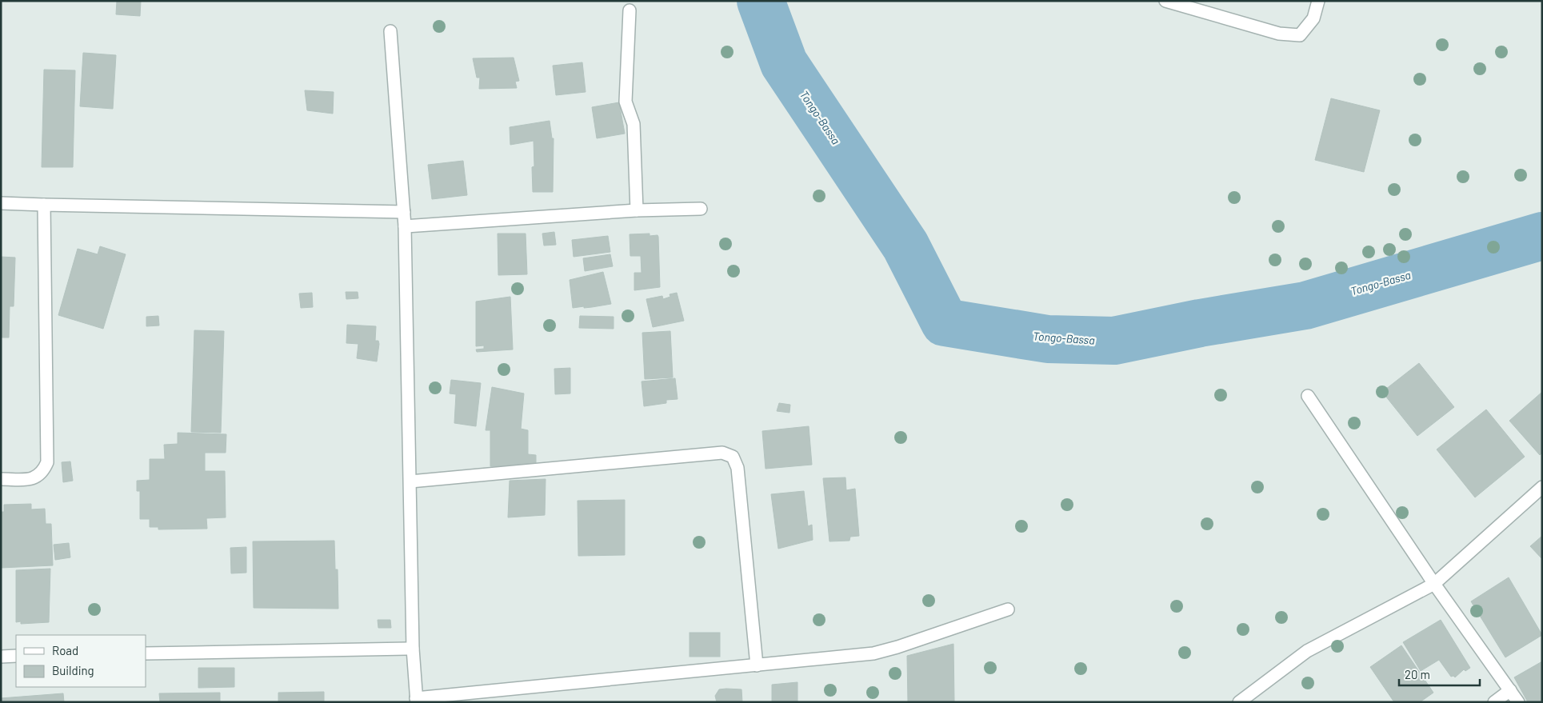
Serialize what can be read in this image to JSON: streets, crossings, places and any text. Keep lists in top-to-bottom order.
{
  "water": ["Tongo-Bassa"],
  "legend": ["Road", "Building"],
  "scale_bar": "20 m"
}
